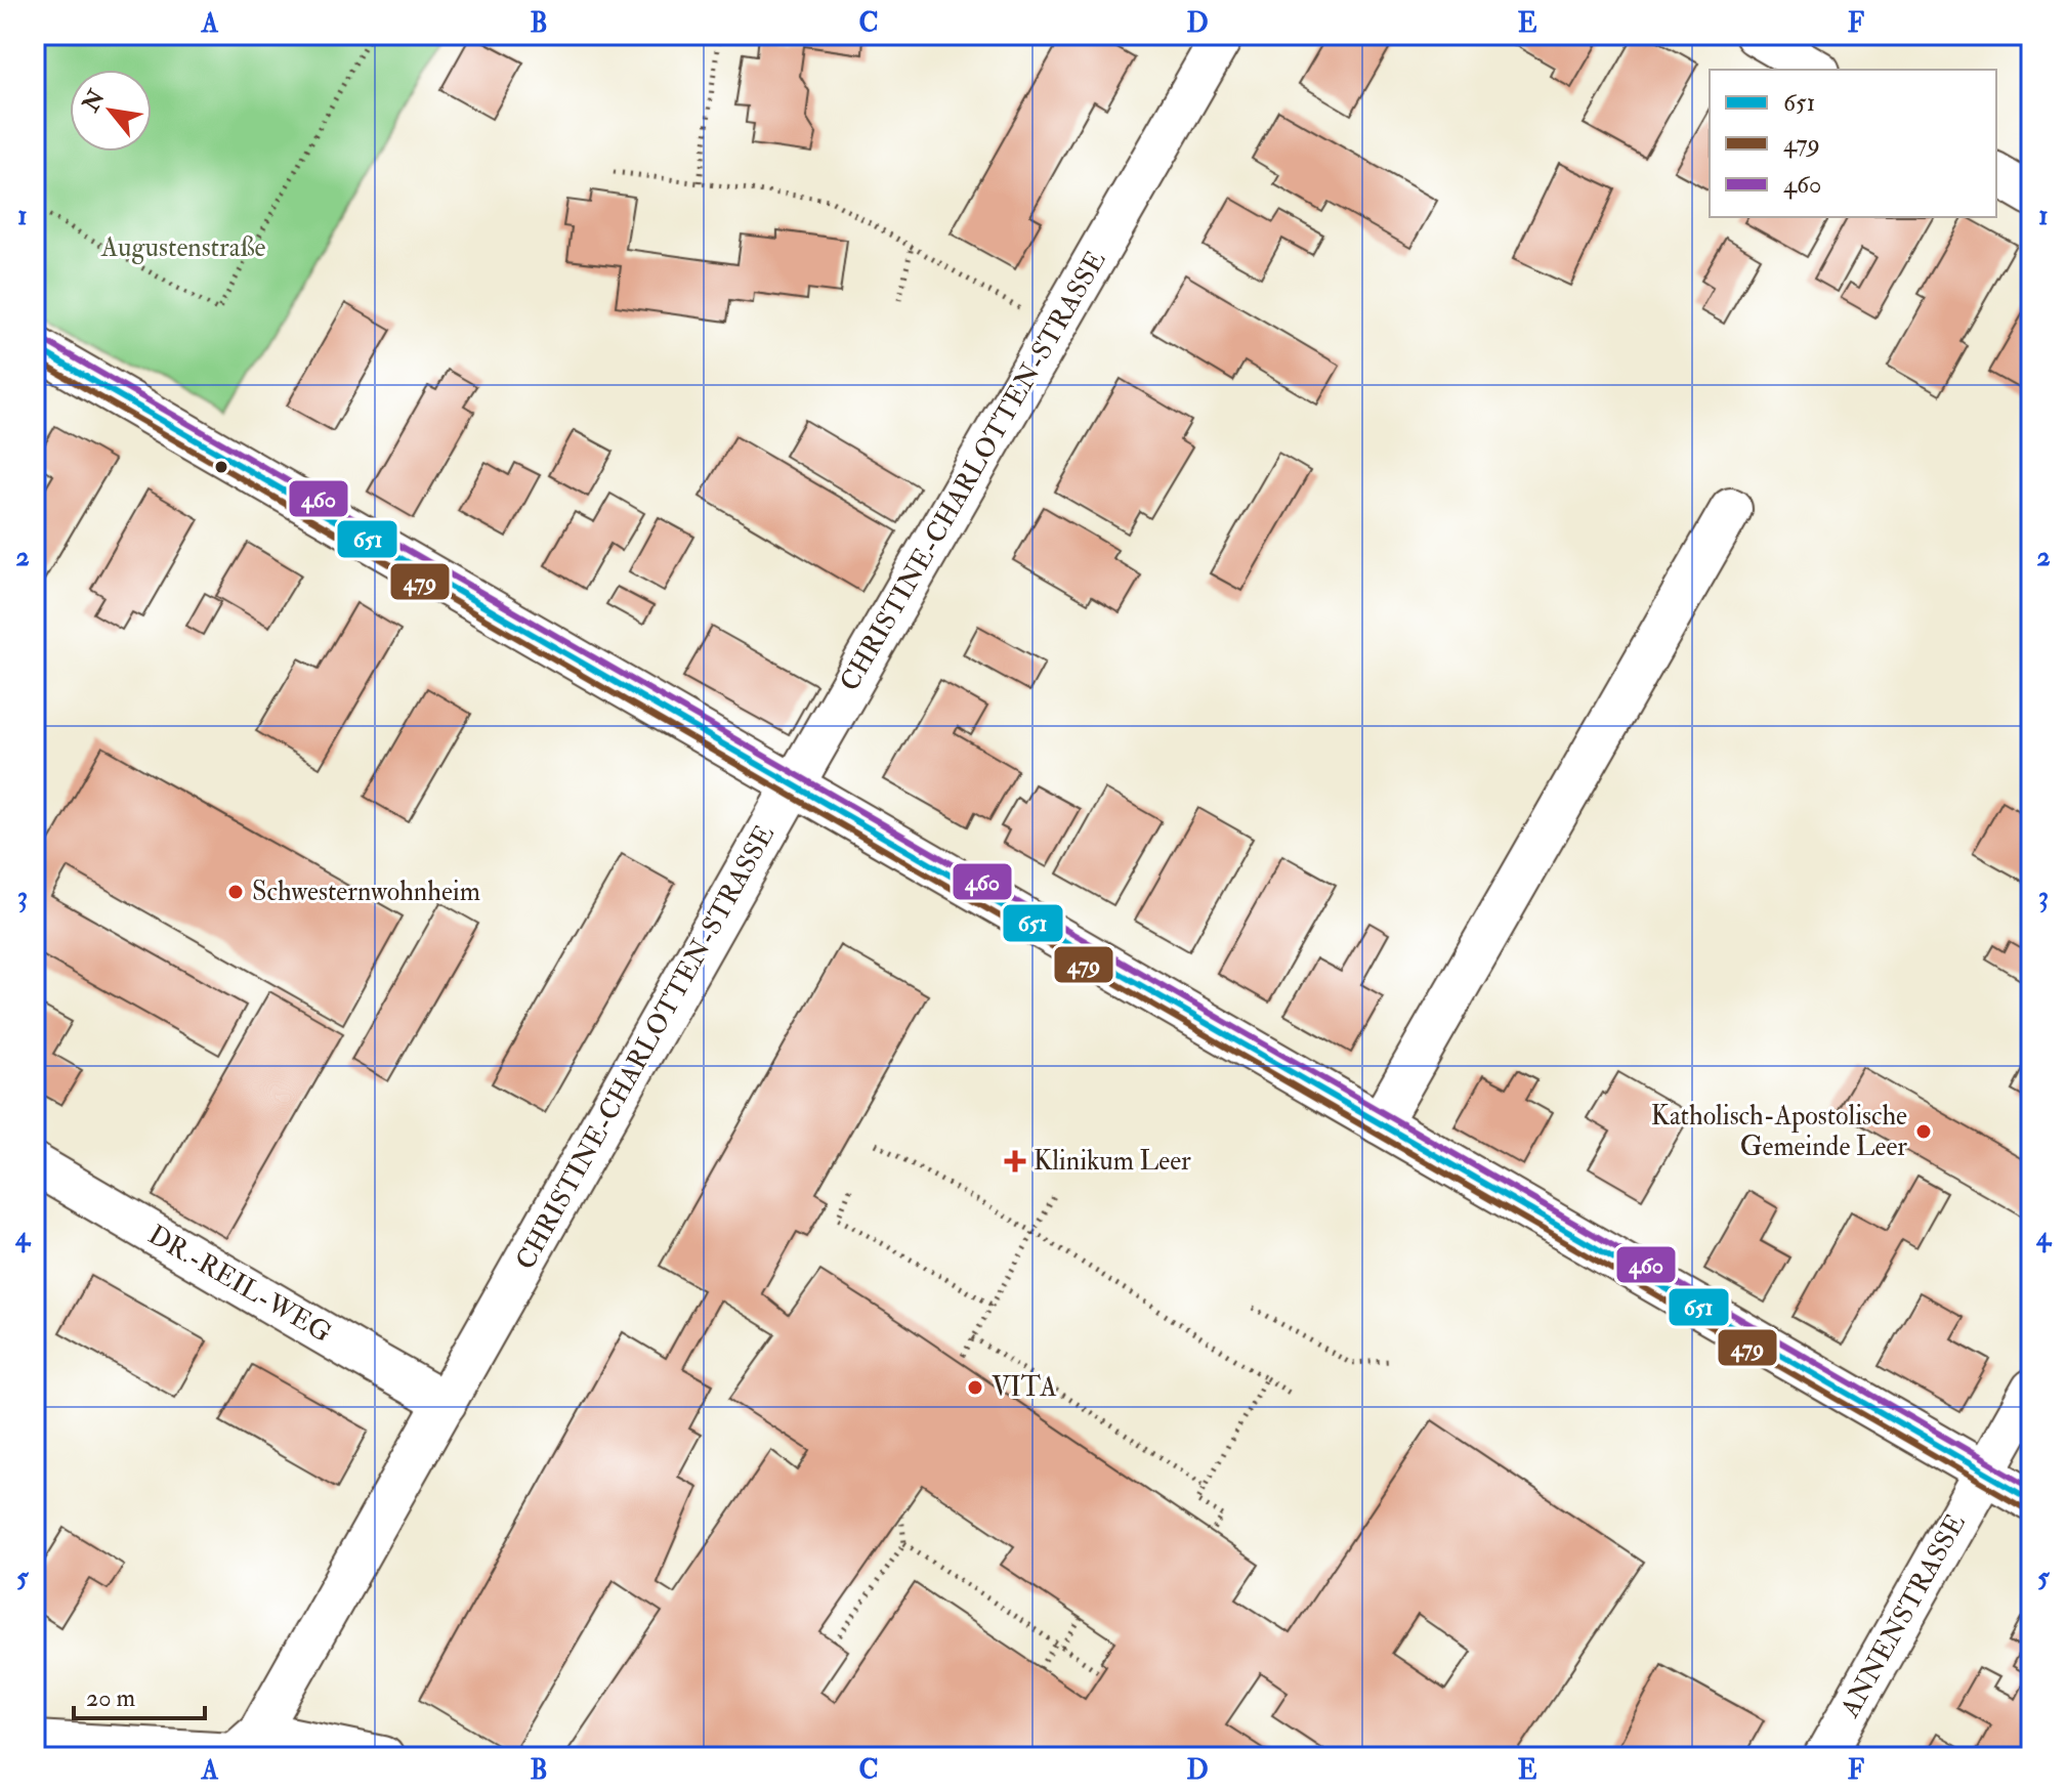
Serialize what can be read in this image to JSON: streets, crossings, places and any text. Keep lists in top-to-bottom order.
{
  "streets": {
    "street": ["CHRISTINE-CHARLOTTEN-STRASSE", "DR.-REIL-WEG", "ANNENSTRASSE"]
  },
  "crossings": [
    ["CHRISTINE-CHARLOTTEN-STRASSE", "DR.-REIL-WEG"]
  ],
  "parks": ["Augustenstraße"],
  "places": {
    "other": ["Schwesternwohnheim", "Katholisch-Apostolische Gemeinde Leer", "VITA"],
    "health": ["Klinikum Leer"]
  },
  "lines": ["transit line 460", "transit line 651", "transit line 479"],
  "legend": ["651", "479", "460"],
  "scale_bar": "20 m",
  "north": "top left",
  "grid": {
    "columns": [
      "A",
      "B",
      "C",
      "D",
      "E",
      "F"
    ],
    "rows": [
      "1",
      "2",
      "3",
      "4",
      "5"
    ]
  }
}
